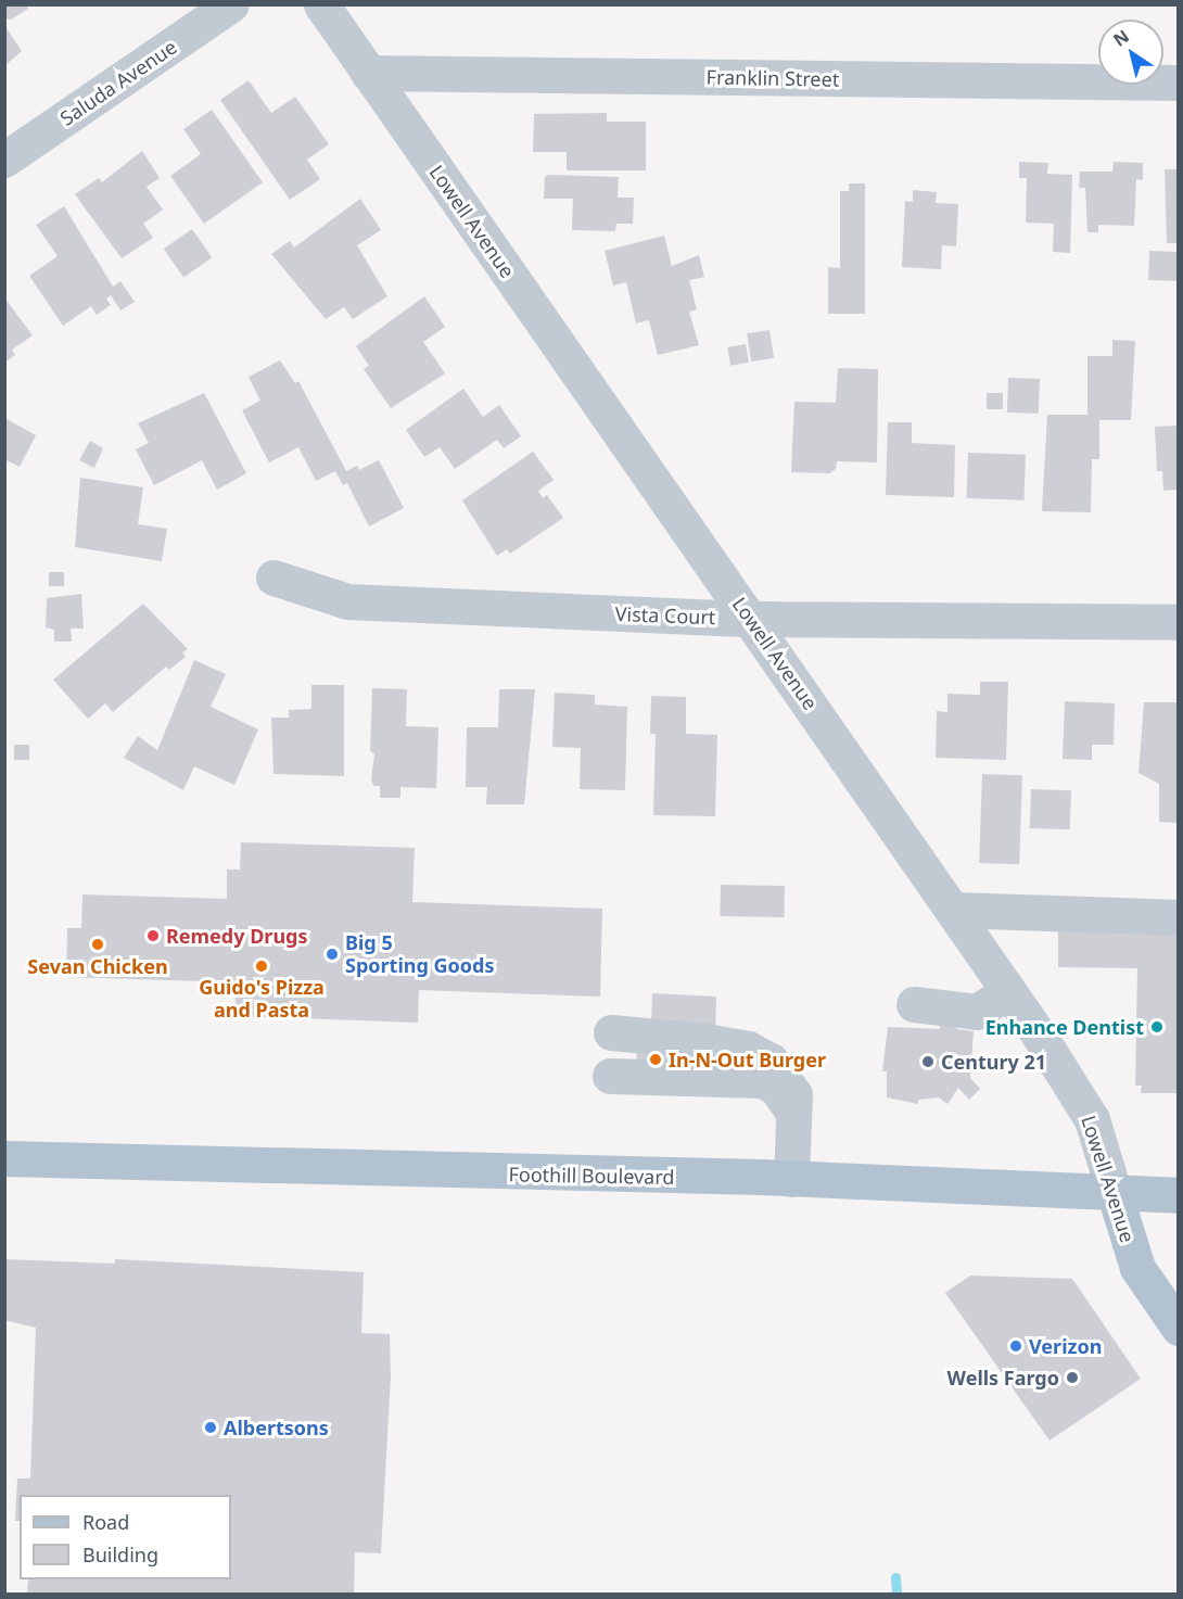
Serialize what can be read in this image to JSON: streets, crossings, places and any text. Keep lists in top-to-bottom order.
{
  "streets": {
    "main road": ["Lowell Avenue", "Foothill Boulevard"],
    "street": ["Franklin Street", "Saluda Avenue", "Vista Court"]
  },
  "crossings": [
    ["Franklin Street", "Lowell Avenue"],
    ["Lowell Avenue", "Vista Court"],
    ["Lowell Avenue", "Foothill Boulevard"]
  ],
  "places": [
    "Remedy Drugs",
    "Sevan Chicken",
    "Big 5 Sporting Goods",
    "Guido's Pizza and Pasta",
    "Enhance Dentist",
    "In-N-Out Burger",
    "Century 21",
    "Verizon",
    "Wells Fargo",
    "Albertsons"
  ],
  "legend": ["Road", "Building"],
  "north": "top left"
}
